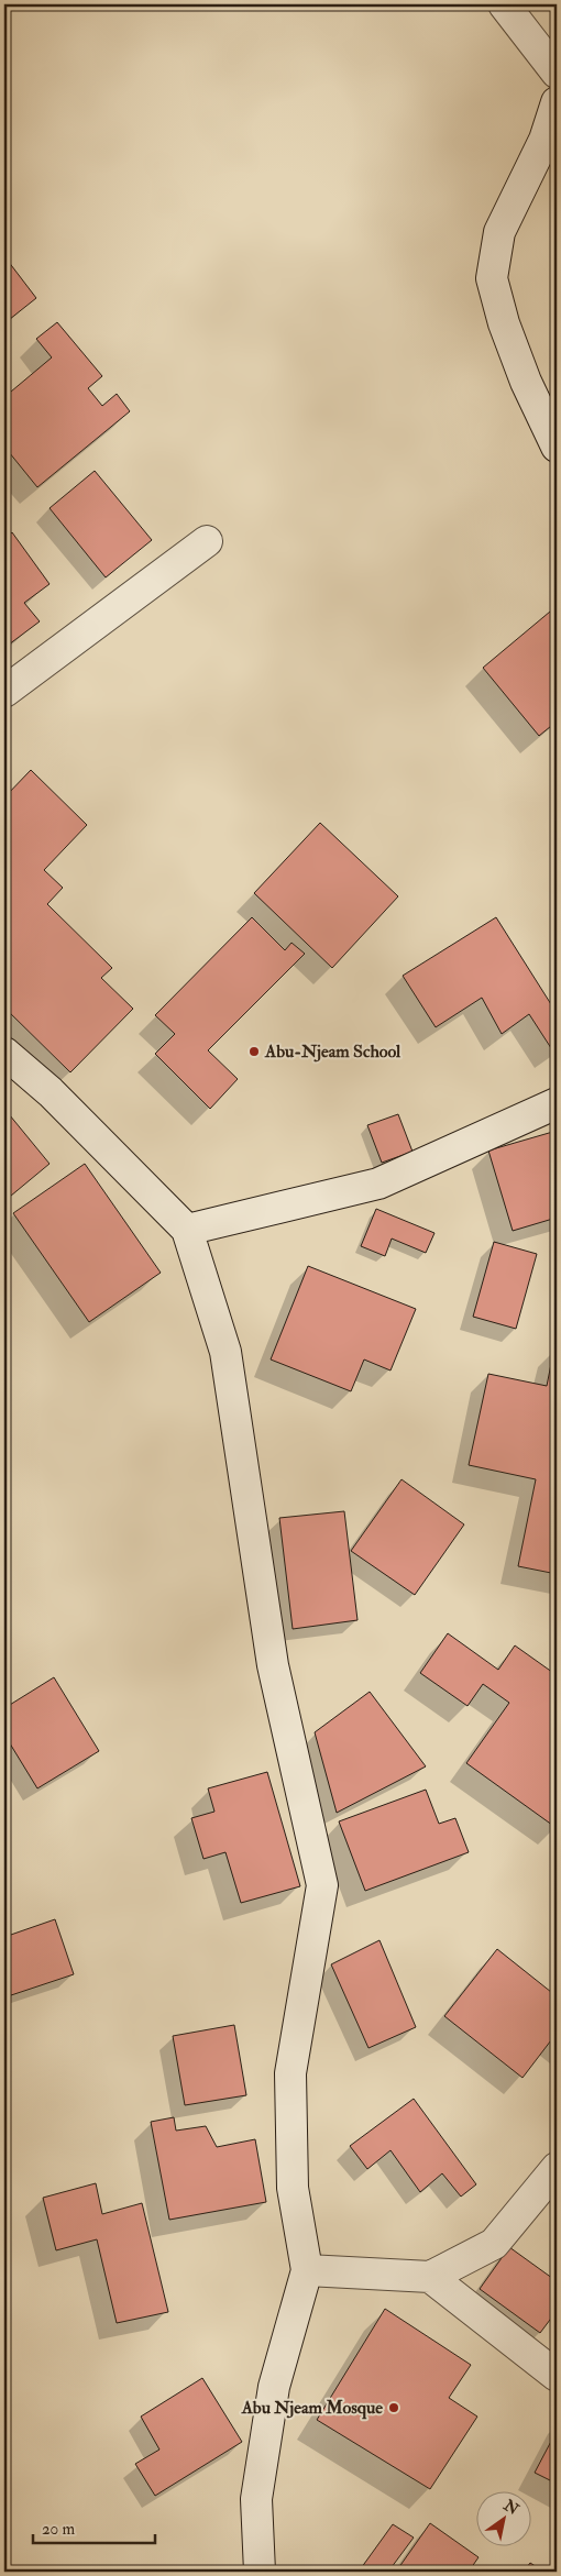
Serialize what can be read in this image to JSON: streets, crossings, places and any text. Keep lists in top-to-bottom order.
{
  "places": ["Abu-Njeam School", "Abu Njeam Mosque"],
  "scale_bar": "20 m",
  "north": "top right"
}
